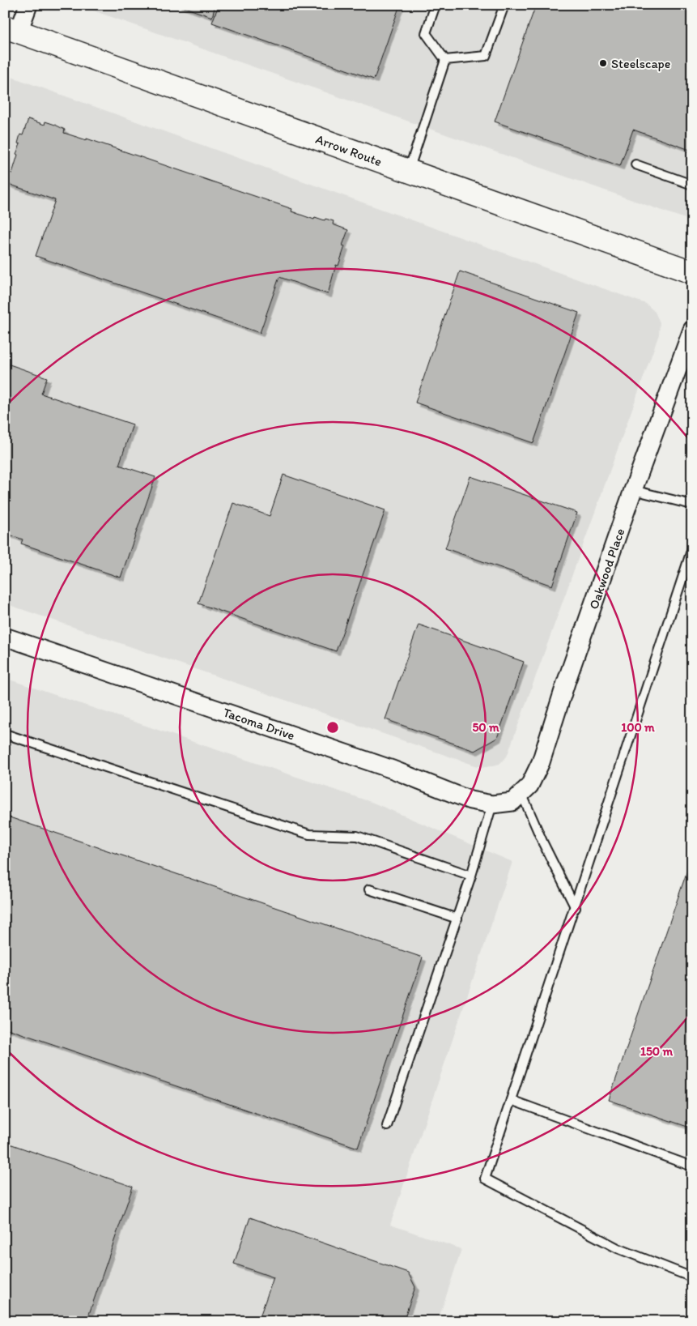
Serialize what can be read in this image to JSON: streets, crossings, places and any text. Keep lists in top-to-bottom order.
{
  "streets": {
    "main road": ["Arrow Route"],
    "street": ["Oakwood Place", "Tacoma Drive"]
  },
  "crossings": [
    ["Oakwood Place", "Tacoma Drive"]
  ],
  "places": ["Steelscape"],
  "rings": ["50 m", "100 m", "150 m"]
}
